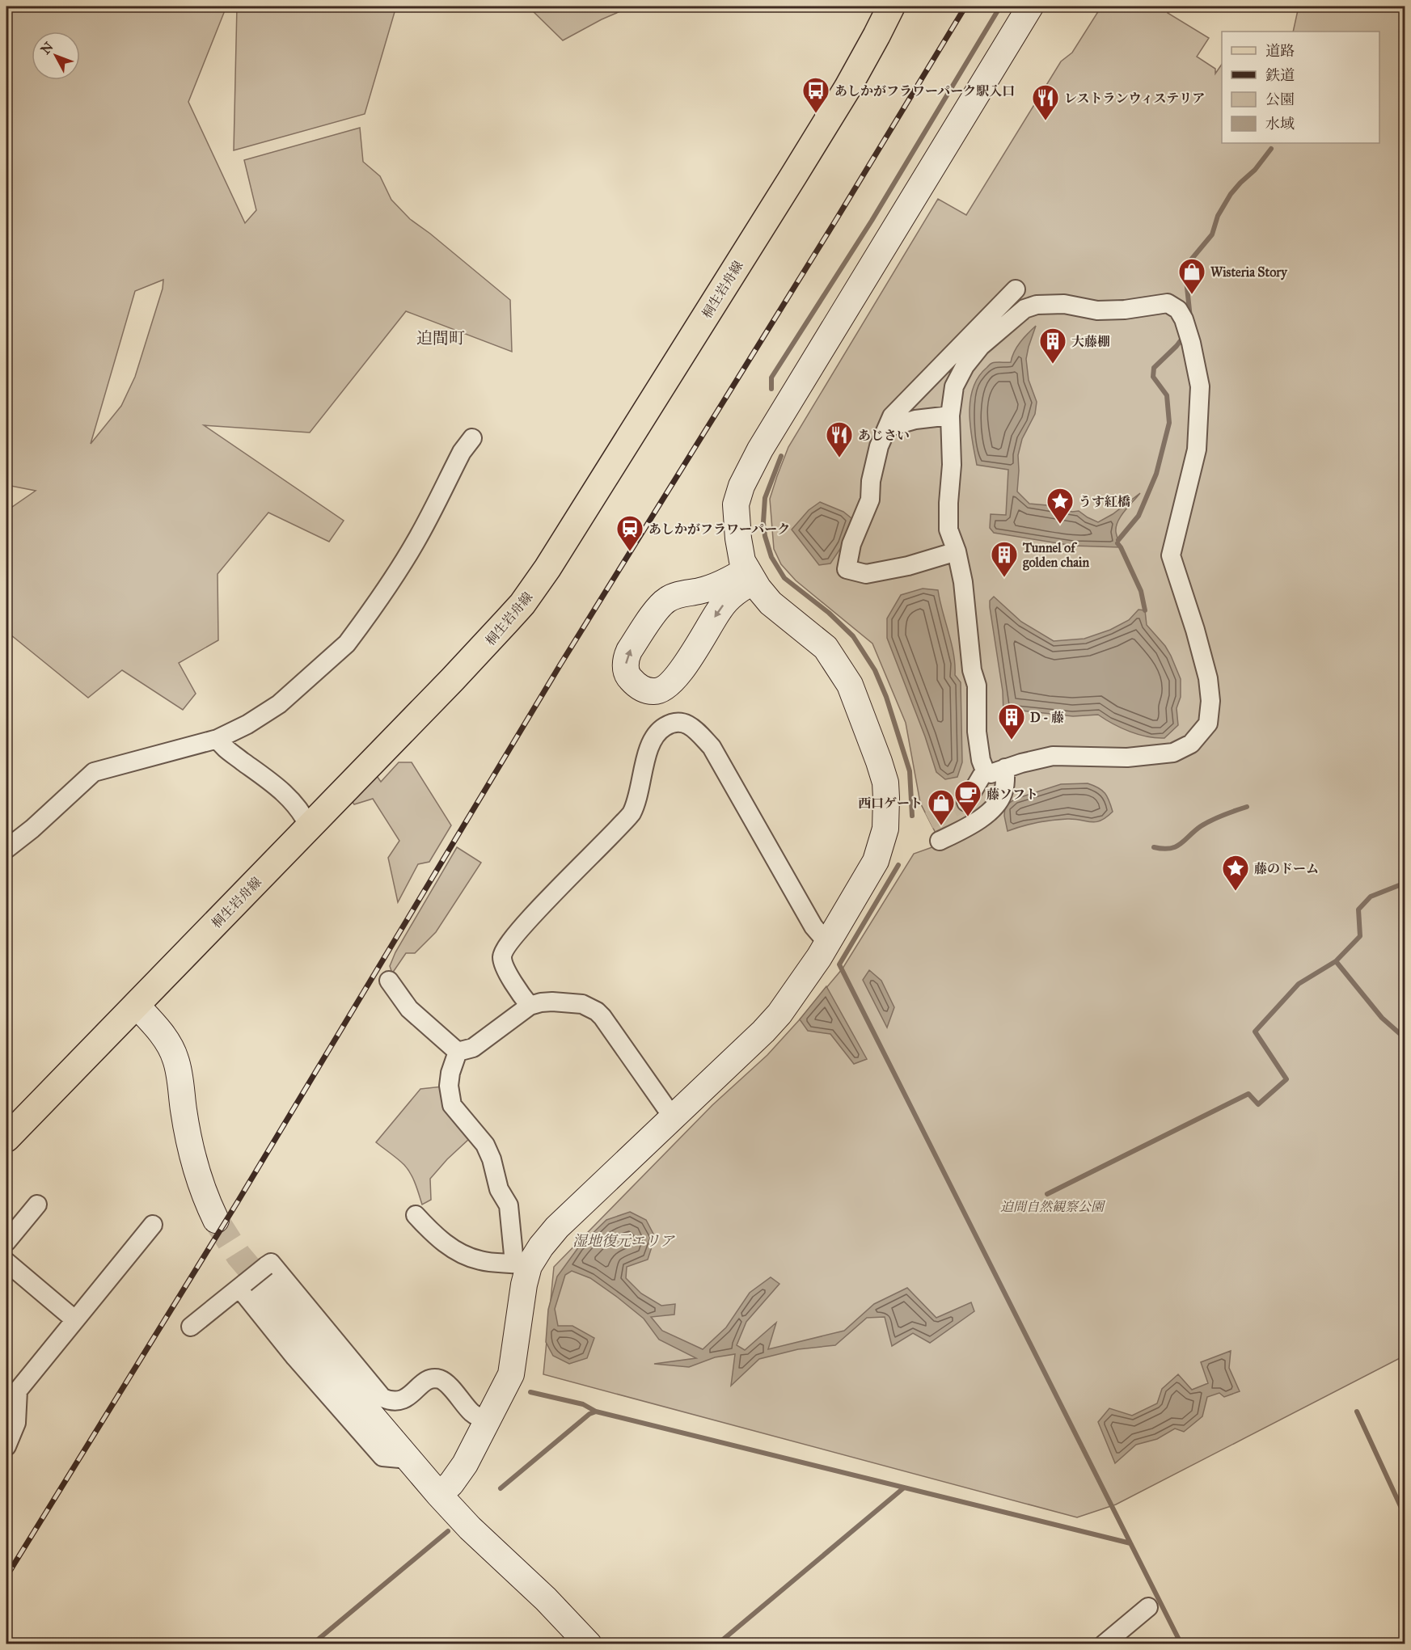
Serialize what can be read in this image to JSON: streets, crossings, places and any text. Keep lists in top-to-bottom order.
{
  "streets": {
    "main road": ["桐生岩舟線"]
  },
  "districts": ["迫間町"],
  "water": ["湿地復元エリア"],
  "parks": ["迫間自然観察公園"],
  "places": {
    "bus stop": ["あしかがフラワーパーク駅入口"],
    "restaurant": ["レストランウィステリア", "あじさい"],
    "shop": ["Wisteria Story", "西口ゲート"],
    "building": ["大藤棚", "Tunnel of golden chain", "D - 藤"],
    "place": ["うす紅橋", "藤のドーム"],
    "station": ["あしかがフラワーパーク"],
    "cafe": ["藤ソフト"]
  },
  "legend": [
    "道路",
    "鉄道",
    "公園",
    "水域"
  ],
  "north": "top left"
}
